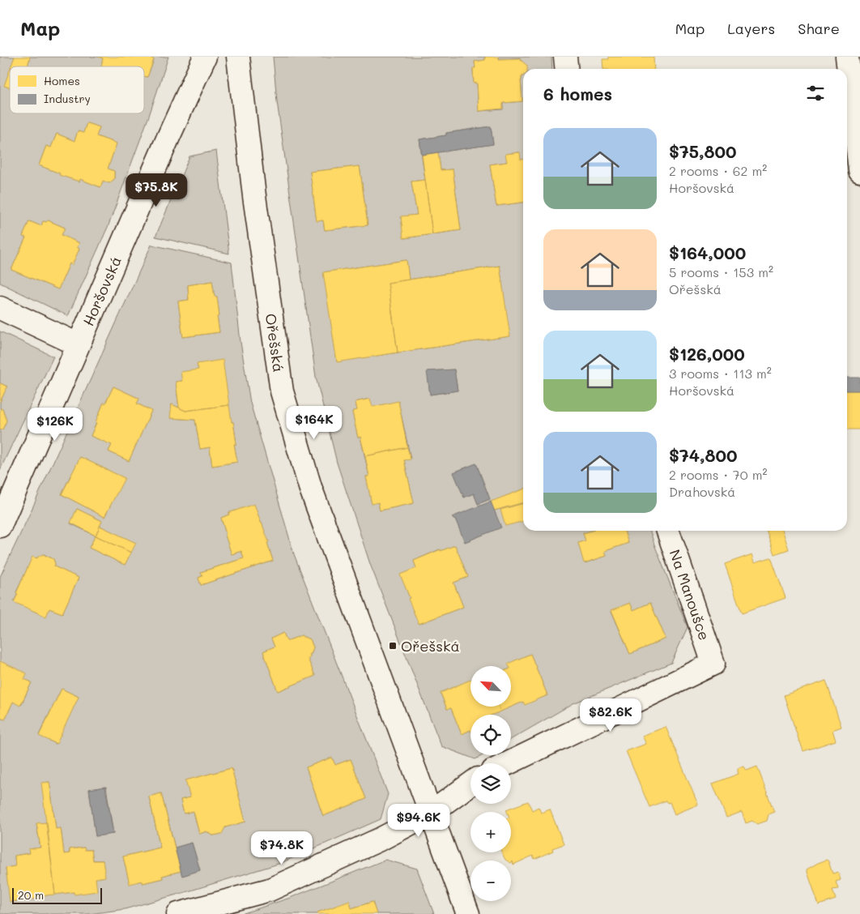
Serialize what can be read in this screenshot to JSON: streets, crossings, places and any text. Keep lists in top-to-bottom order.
{
  "streets": {
    "street": ["Horšovská", "Ořešská", "Na Manoušce"]
  },
  "places": {
    "transit": ["Ořešská"]
  },
  "legend": ["Homes", "Industry"],
  "scale_bar": "20 m",
  "north": "top left",
  "page": {
    "header": "Map",
    "nav": ["Map", "Layers", "Share"],
    "heading": "6 homes",
    "list": [
      {
        "name": "$75,800",
        "note": "2 rooms · 62 m² · Horšovská"
      },
      {
        "name": "$164,000",
        "note": "5 rooms · 153 m² · Ořešská"
      },
      {
        "name": "$126,000",
        "note": "3 rooms · 113 m² · Horšovská"
      },
      {
        "name": "$74,800",
        "note": "2 rooms · 70 m² · Drahovská"
      }
    ],
    "price": [
      "$75.8K",
      "$164K",
      "$126K",
      "$82.6K",
      "$94.6K",
      "$74.8K"
    ],
    "map_buttons": ["+", "−"],
    "scale": "20 m"
  }
}
